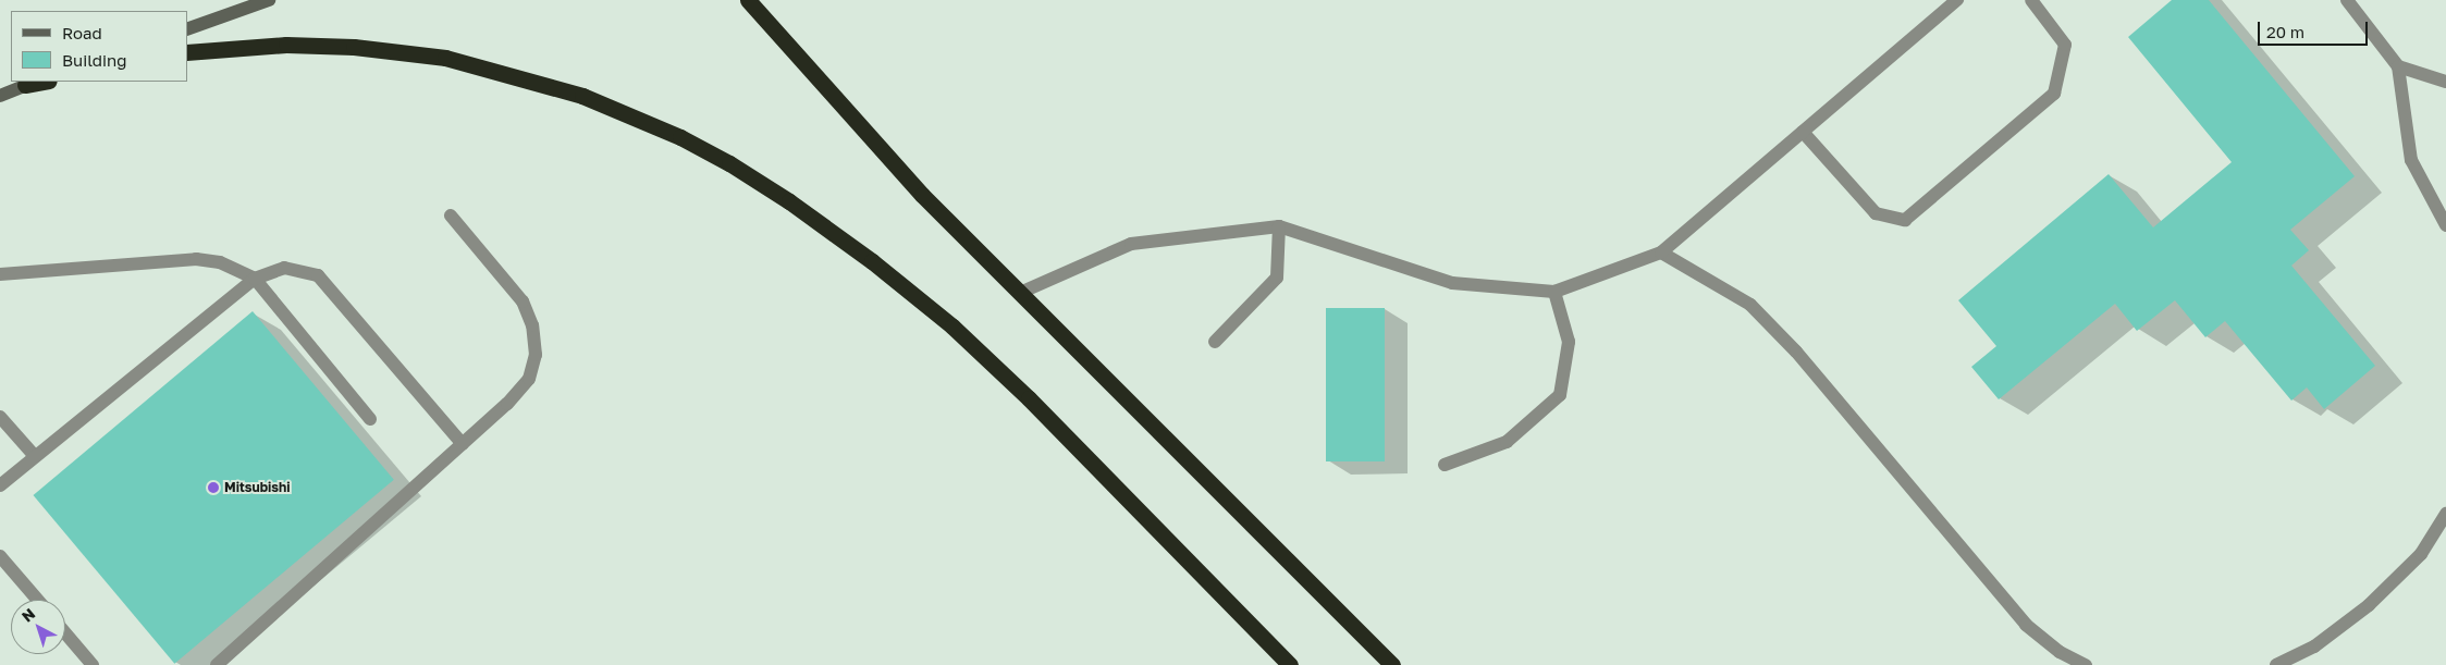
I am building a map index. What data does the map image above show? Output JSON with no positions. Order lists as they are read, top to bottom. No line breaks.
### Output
{"places":["Mitsubishi"],"legend":["Road","Building"],"scale_bar":"20 m","north":"top left"}
